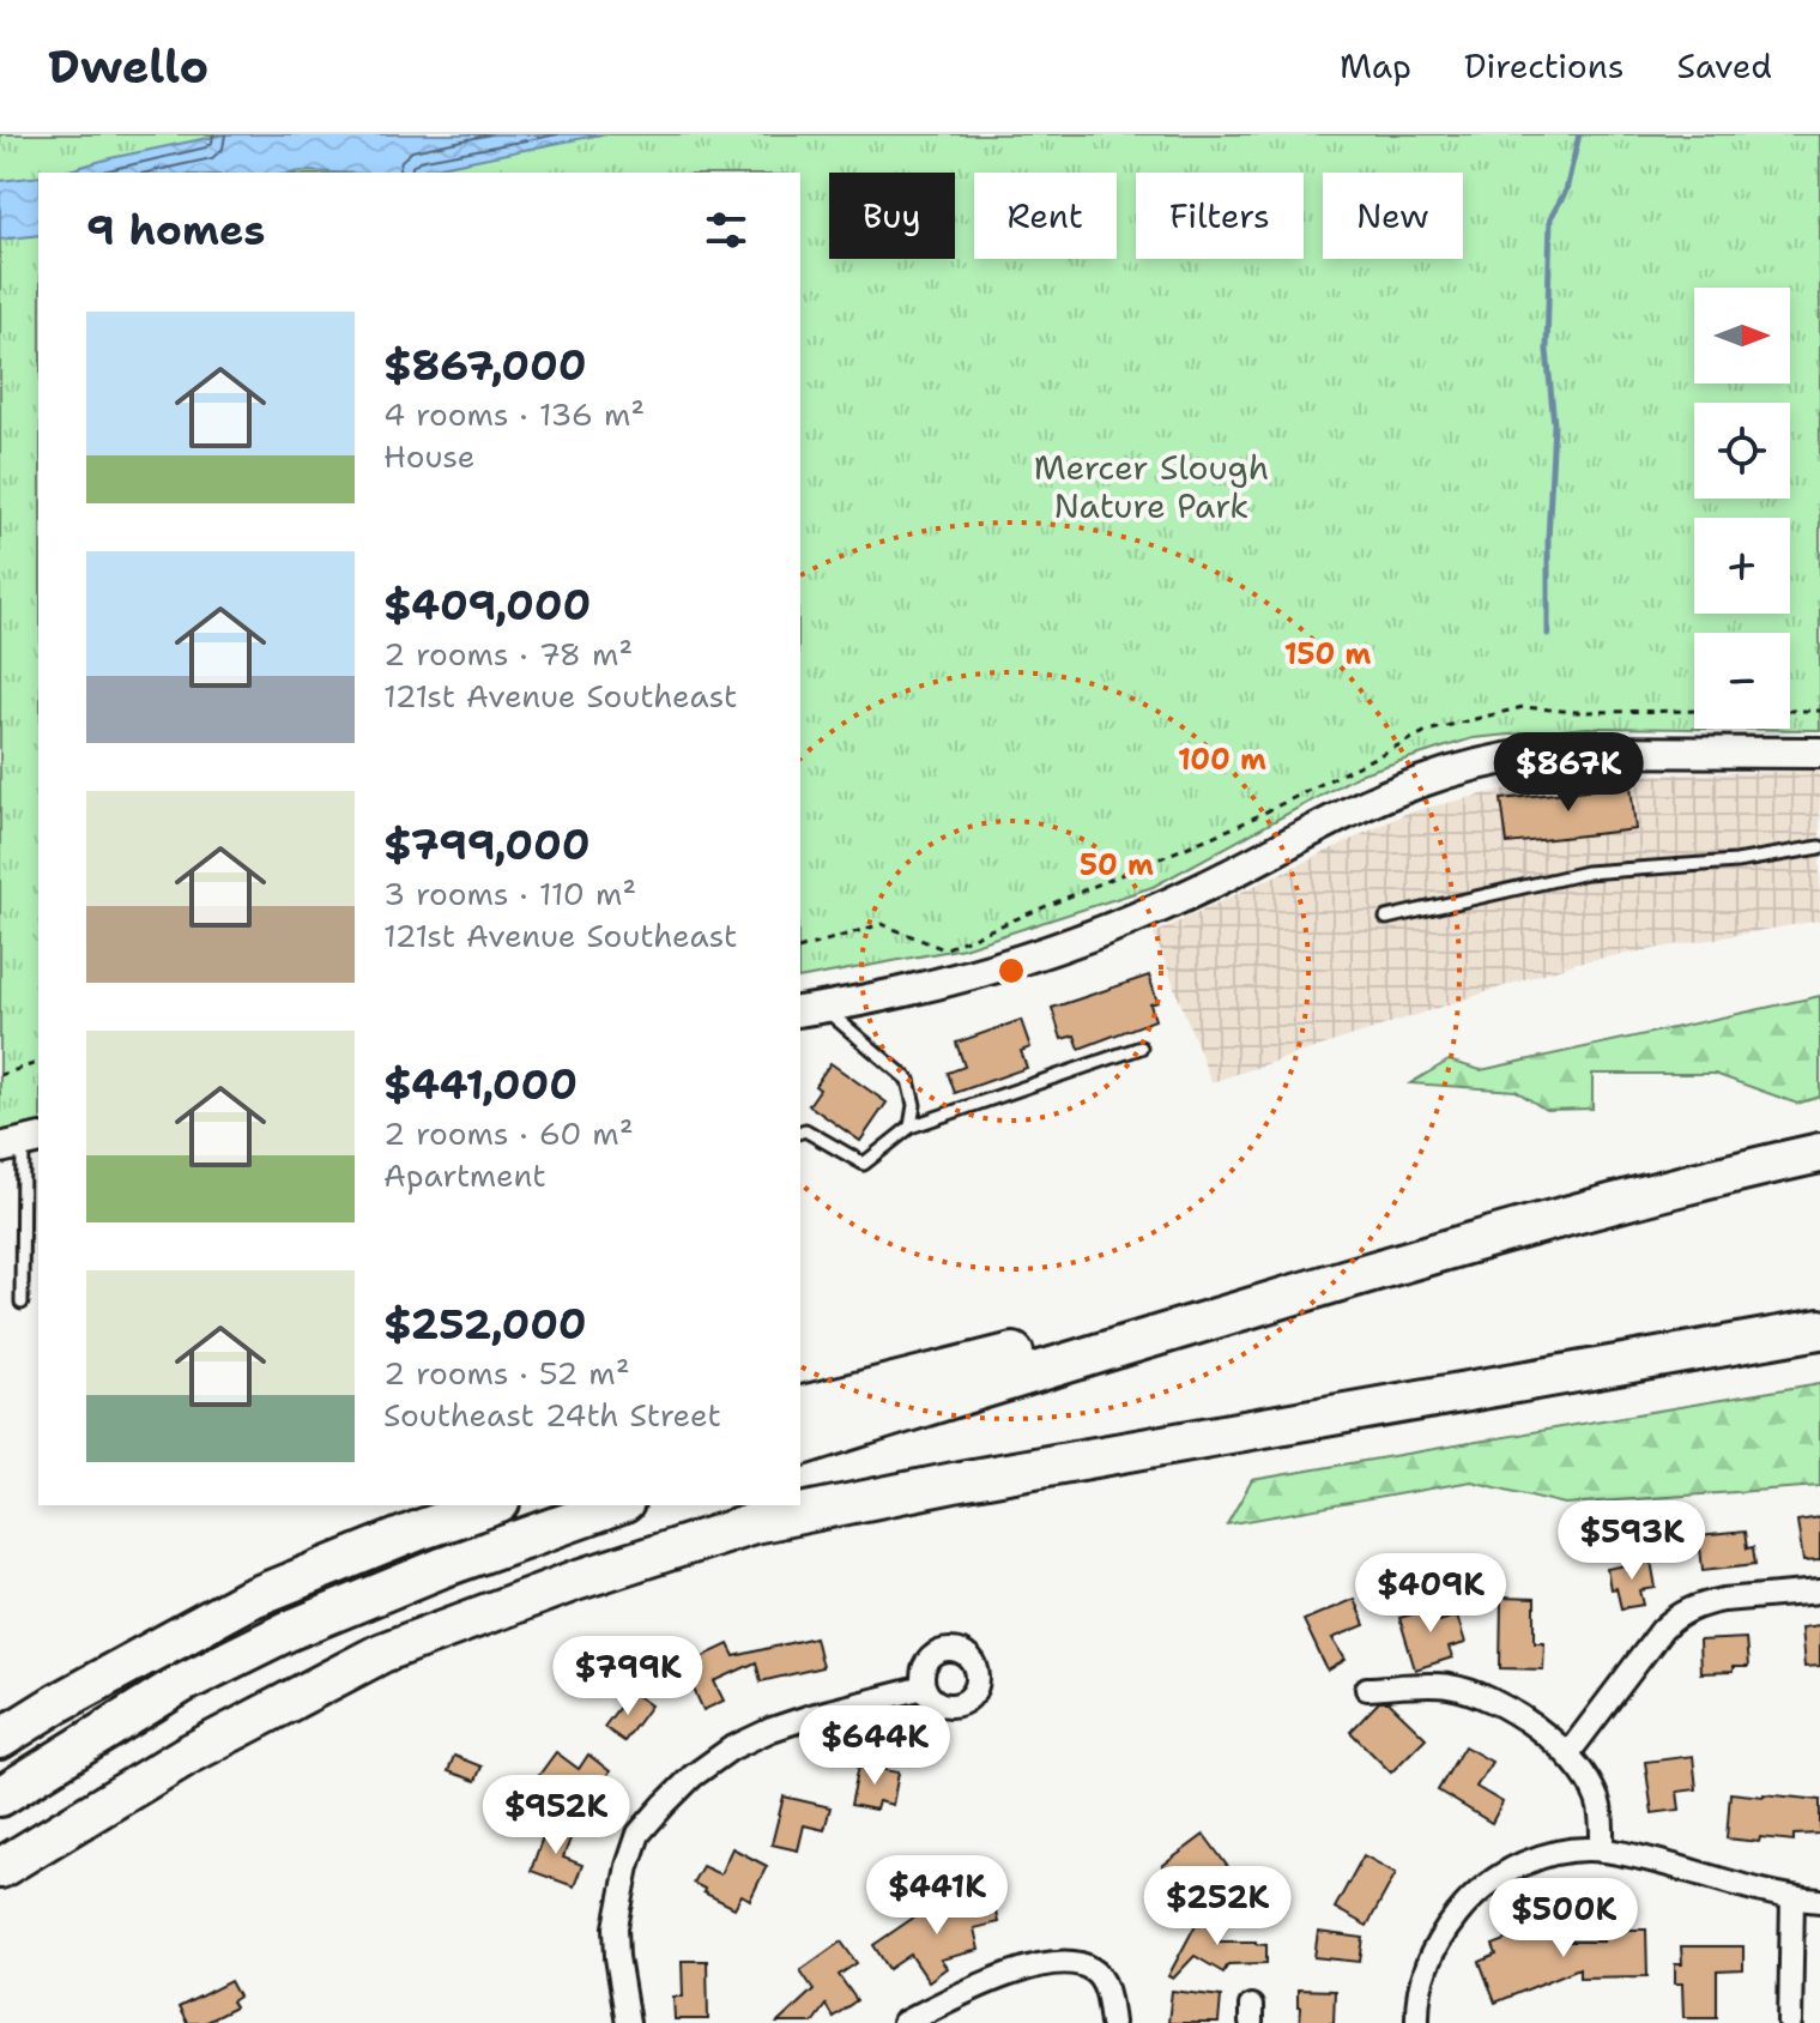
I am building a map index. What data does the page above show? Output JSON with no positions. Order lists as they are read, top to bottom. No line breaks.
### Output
{"parks":["Mercer Slough Nature Park"],"north":"right","page":{"header":"Dwello","nav":["Map","Directions","Saved"],"chip":["Buy","Rent","Filters","New"],"heading":"9 homes","map_buttons":["+","−"],"list":[{"name":"$867,000","note":"4 rooms · 136 m² · House"},{"name":"$409,000","note":"2 rooms · 78 m² · 121st Avenue Southeast"},{"name":"$799,000","note":"3 rooms · 110 m² · 121st Avenue Southeast"},{"name":"$441,000","note":"2 rooms · 60 m² · Apartment"},{"name":"$252,000","note":"2 rooms · 52 m² · Southeast 24th Street"}],"price":["$867K","$593K","$409K","$799K","$644K","$952K","$441K","$252K","$500K"]},"rings":["150 m","100 m","50 m"]}
